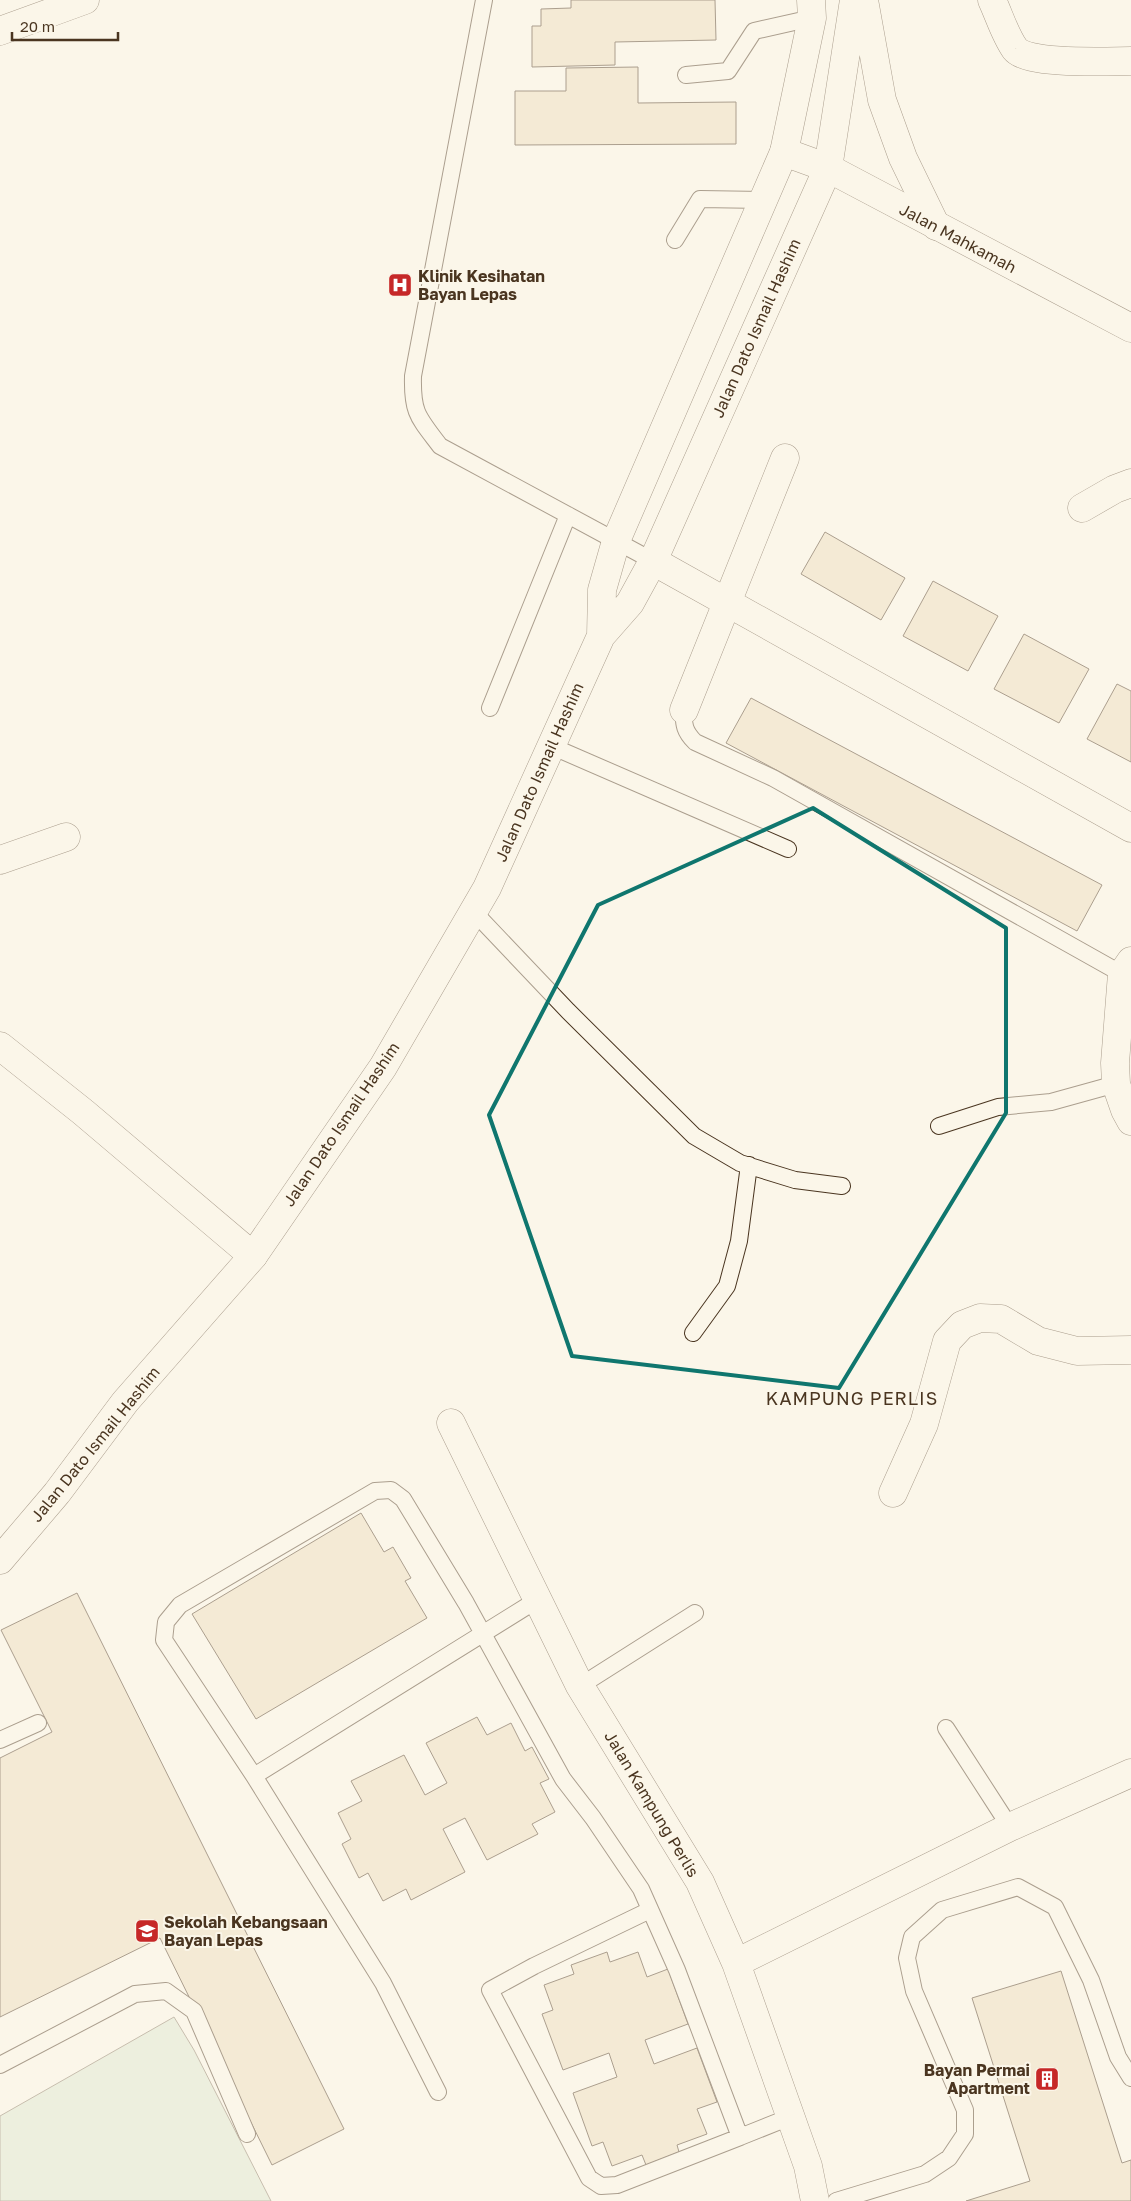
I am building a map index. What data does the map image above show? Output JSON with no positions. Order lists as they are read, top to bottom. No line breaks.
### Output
{"streets":{"street":["Jalan Mahkamah","Jalan Dato Ismail Hashim","Jalan Kampung Perlis"]},"crossings":[["Jalan Mahkamah","Jalan Dato Ismail Hashim"]],"districts":["KAMPUNG PERLIS"],"places":{"hospital":["Klinik Kesihatan Bayan Lepas"],"school or university":["Sekolah Kebangsaan Bayan Lepas"],"building":["Bayan Permai Apartment"]},"scale_bar":"20 m"}
